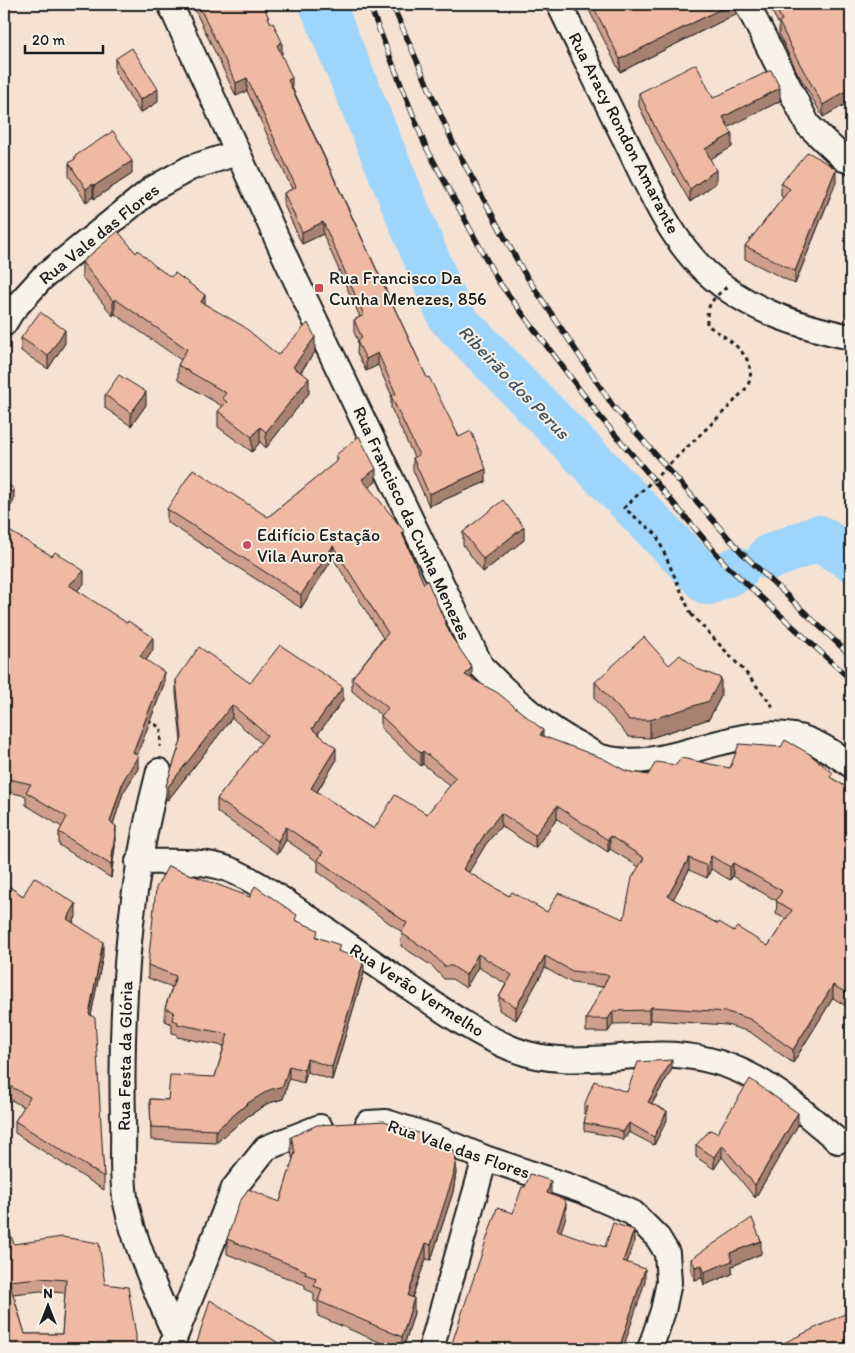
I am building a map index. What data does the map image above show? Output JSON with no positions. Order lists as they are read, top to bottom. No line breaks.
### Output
{"streets":{"street":["Rua Aracy Rondon Amarante","Rua Vale das Flores","Rua Francisco da Cunha Menezes","Rua Verão Vermelho","Rua Festa da Glória"]},"crossings":[["Rua Vale das Flores","Rua Francisco da Cunha Menezes"],["Rua Vale das Flores","Rua Festa da Glória"],["Rua Verão Vermelho","Rua Festa da Glória"]],"water":["Ribeirão dos Perus"],"places":{"transit":["Rua Francisco Da Cunha Menezes, 856"],"other":["Edifício Estação Vila Aurora"]},"scale_bar":"20 m","north":"top"}
